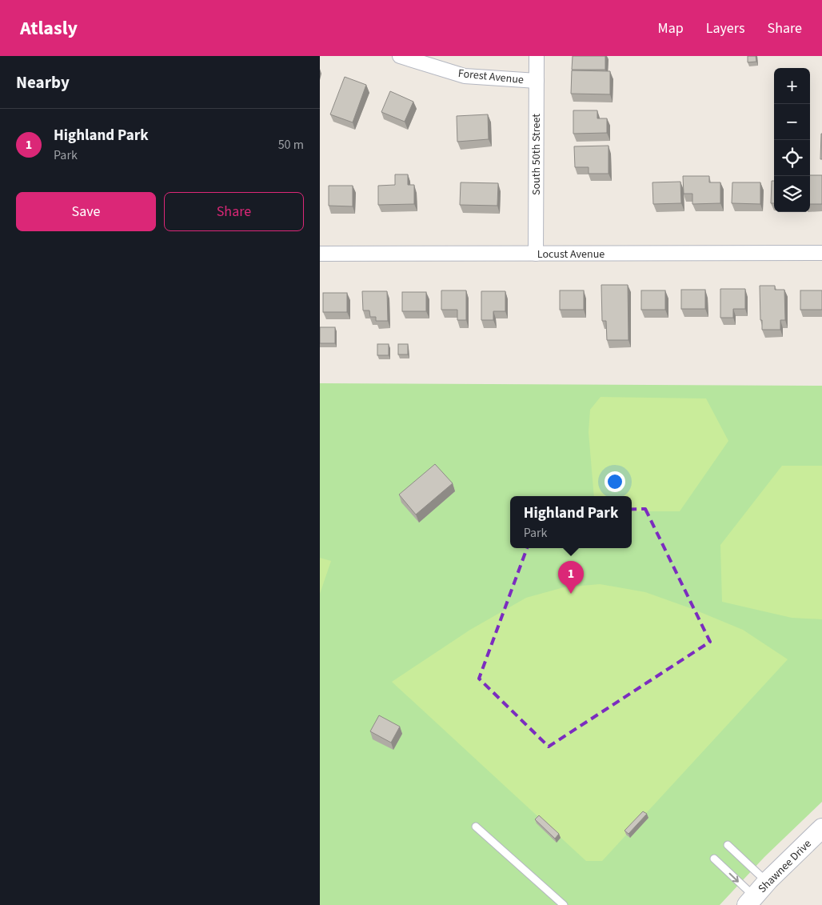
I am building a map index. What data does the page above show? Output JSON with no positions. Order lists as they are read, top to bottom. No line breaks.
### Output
{"streets":{"main road":["Shawnee Drive"],"street":["Forest Avenue","South 50th Street","Locust Avenue"]},"crossings":[["Forest Avenue","South 50th Street"],["South 50th Street","Locust Avenue"]],"page":{"header":"Atlasly","nav":["Map","Layers","Share"],"heading":"Nearby","map_buttons":["+","−"],"list":[{"mark":"1","name":"Highland Park","note":"Park","value":"50 m"}],"buttons":["Save","Share"],"popup":["Highland Park","Park"],"pins":"1"}}
